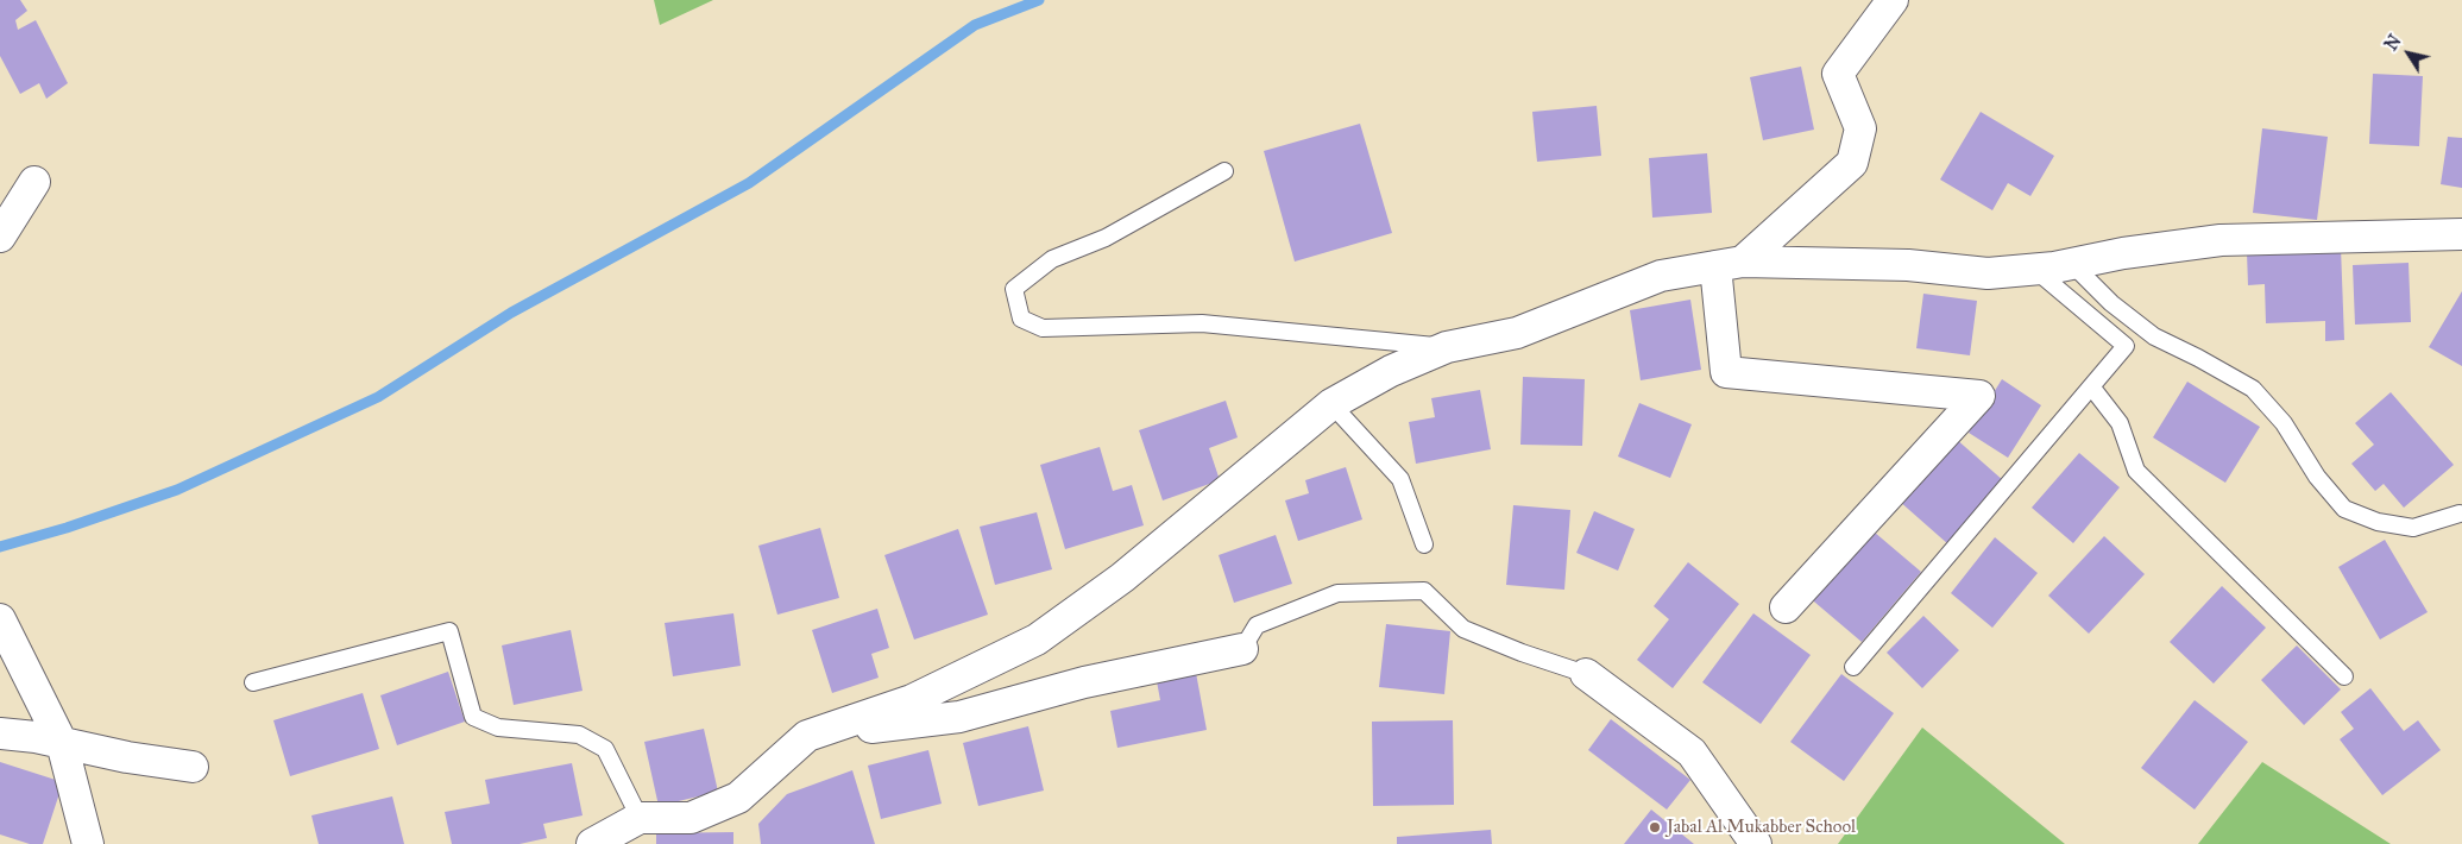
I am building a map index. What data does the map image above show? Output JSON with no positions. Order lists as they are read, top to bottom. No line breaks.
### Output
{"places":["Jabal Al Mukabber School"],"north":"top left"}
